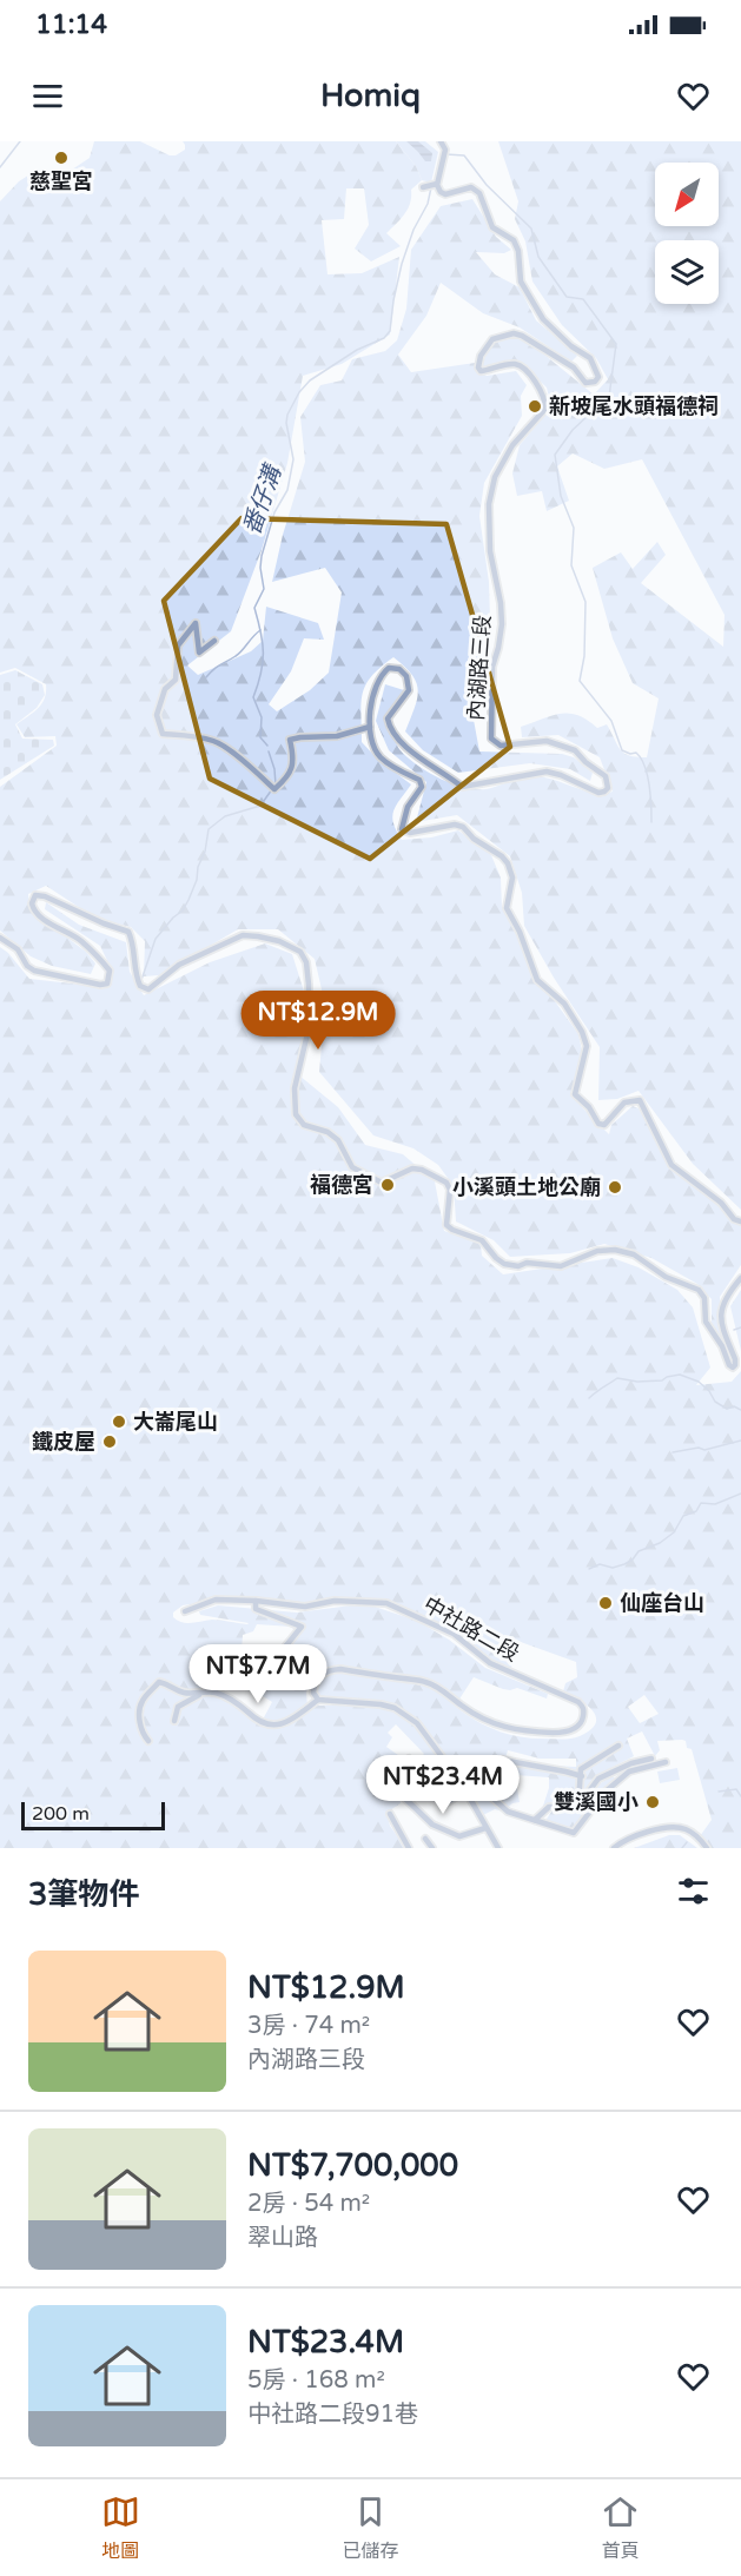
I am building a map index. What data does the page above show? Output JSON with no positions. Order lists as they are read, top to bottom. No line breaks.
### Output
{"streets":{"street":["內湖路三段","中社路二段"]},"water":["番仔溝"],"places":["慈聖宮","新坡尾水頭福德祠","福德宮","小溪頭土地公廟","大崙尾山","鐵皮屋","仙座台山","雙溪國小"],"scale_bar":"200 m","north":"bottom left","page":{"status":"11:14","header":"Homiq","price":["NT$12.9M","NT$7.7M","NT$23.4M"],"scale":"200 m","heading":"3筆物件","list":[{"name":"NT$12.9M","note":"3房 · 74 m² · 內湖路三段"},{"name":"NT$7,700,000","note":"2房 · 54 m² · 翠山路"},{"name":"NT$23.4M","note":"5房 · 168 m² · 中社路二段91巷"}],"tabs":["地圖","已儲存","首頁"]}}
